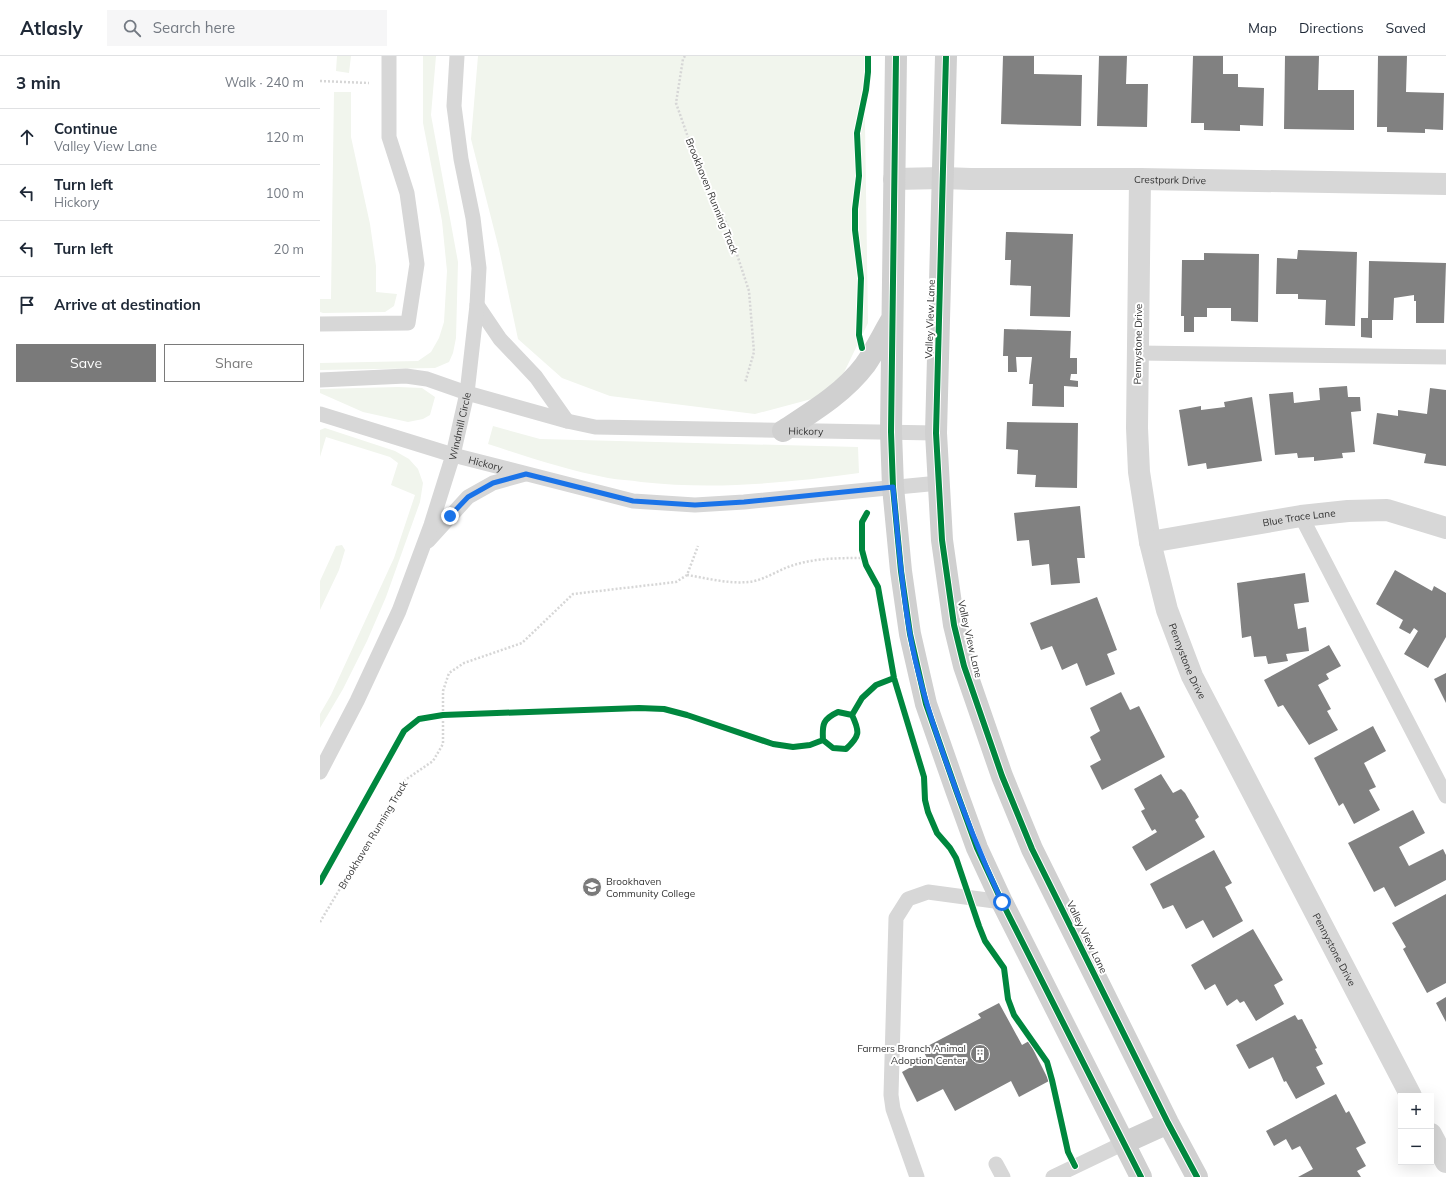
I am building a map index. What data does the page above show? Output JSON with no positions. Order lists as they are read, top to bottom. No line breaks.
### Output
{"streets":{"main road":["Valley View Lane"],"street":["Crestpark Drive","Pennystone Drive","Blue Trace Lane"],"lane":["Windmill Circle","Hickory"],"path":["Brookhaven Running Track"]},"crossings":[["Crestpark Drive","Valley View Lane"],["Crestpark Drive","Pennystone Drive"],["Valley View Lane","Hickory"],["Pennystone Drive","Blue Trace Lane"],["Windmill Circle","Hickory"]],"places":{"school or university":["Brookhaven Community College"],"building":["Farmers Branch Animal Adoption Center"]},"page":{"header":"Atlasly","search":"Search here","nav":["Map","Directions","Saved"],"heading":["3 min","Walk · 240 m"],"list":[["Continue","Valley View Lane","120 m"],["Turn left","Hickory","100 m"],["Turn left","20 m"],"Arrive at destination"],"buttons":["Save","Share"],"map_buttons":["+","−"]}}
